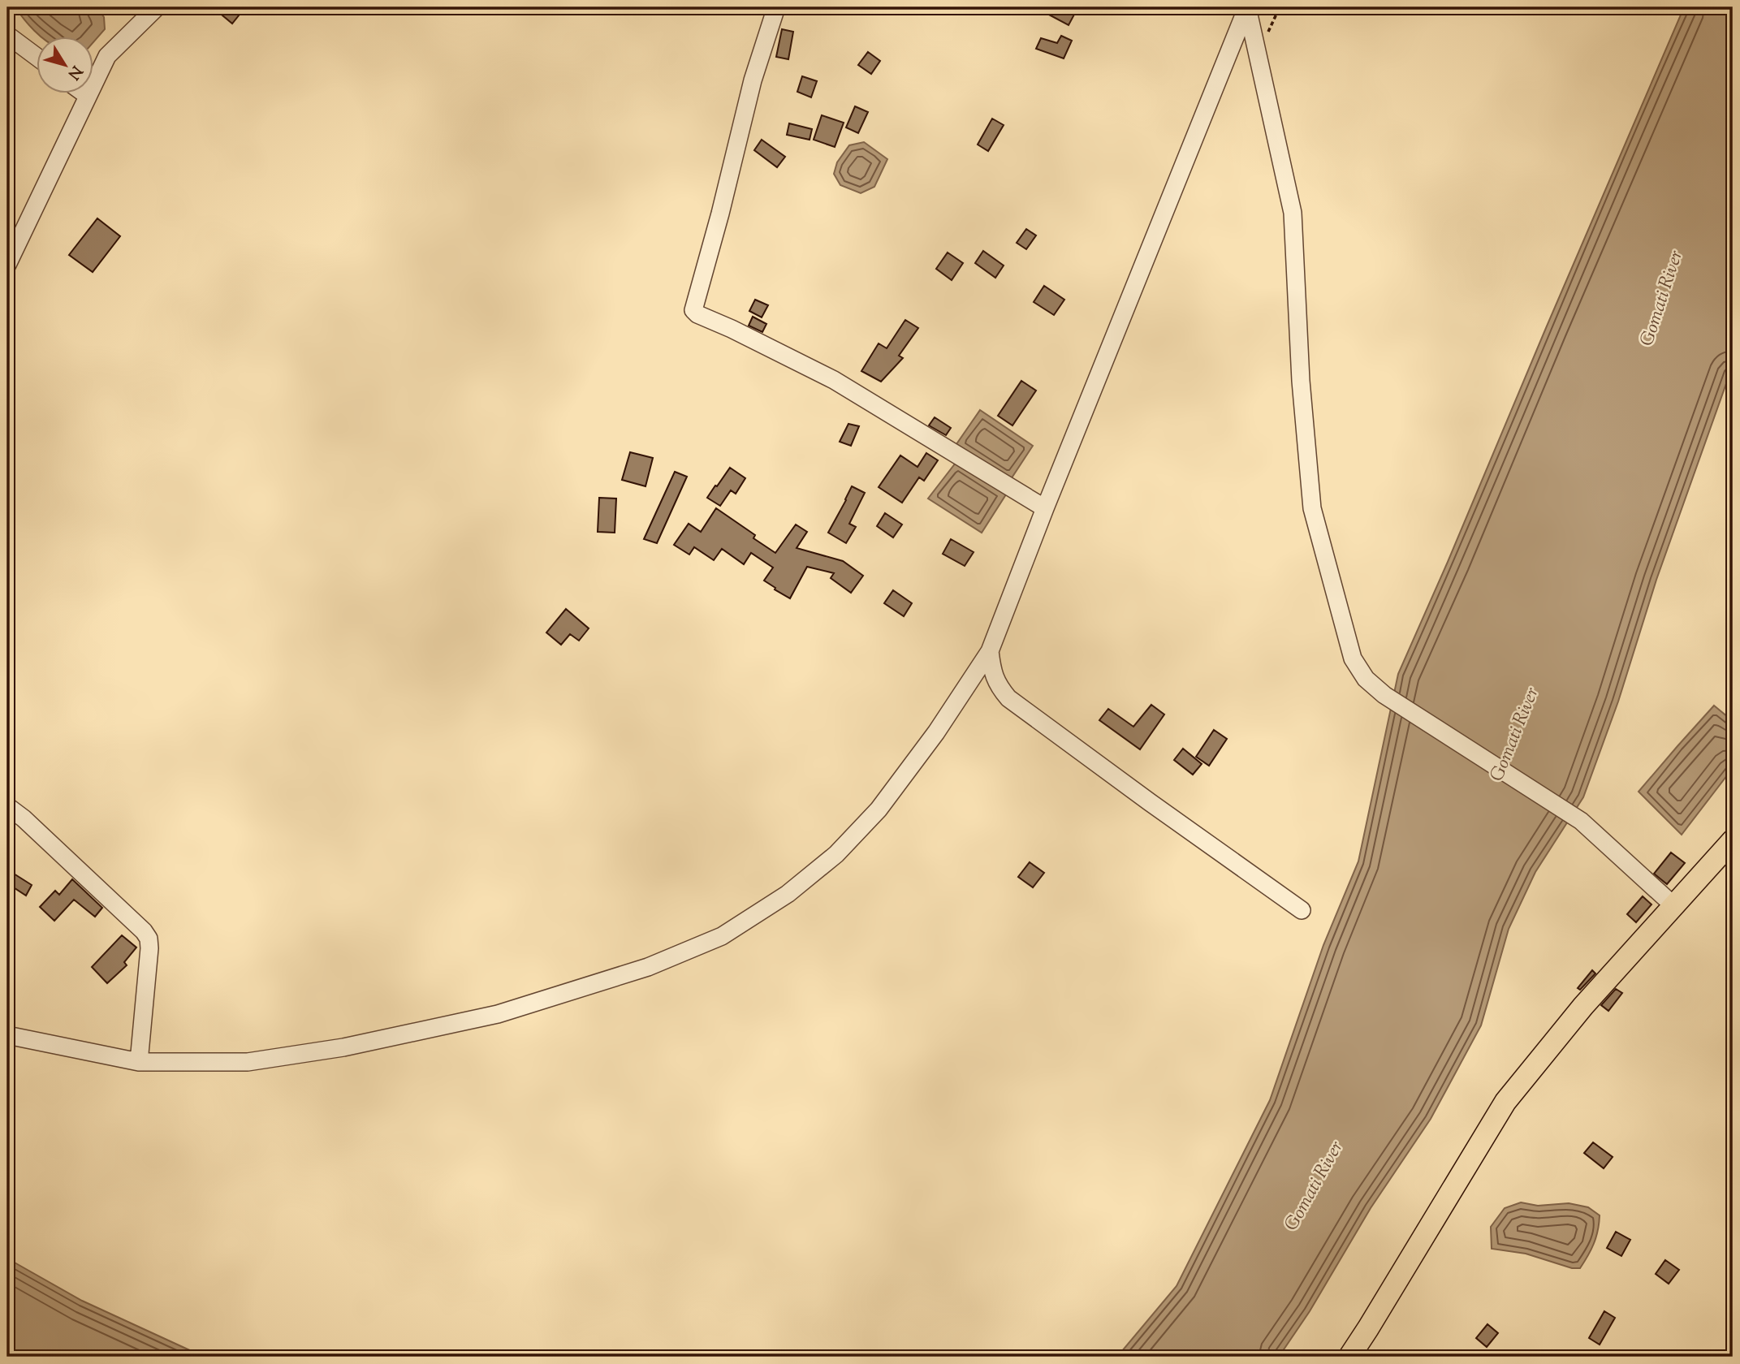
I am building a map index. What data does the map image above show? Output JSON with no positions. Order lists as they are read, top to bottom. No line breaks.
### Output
{"water":["Gomati River"],"north":"bottom right"}
